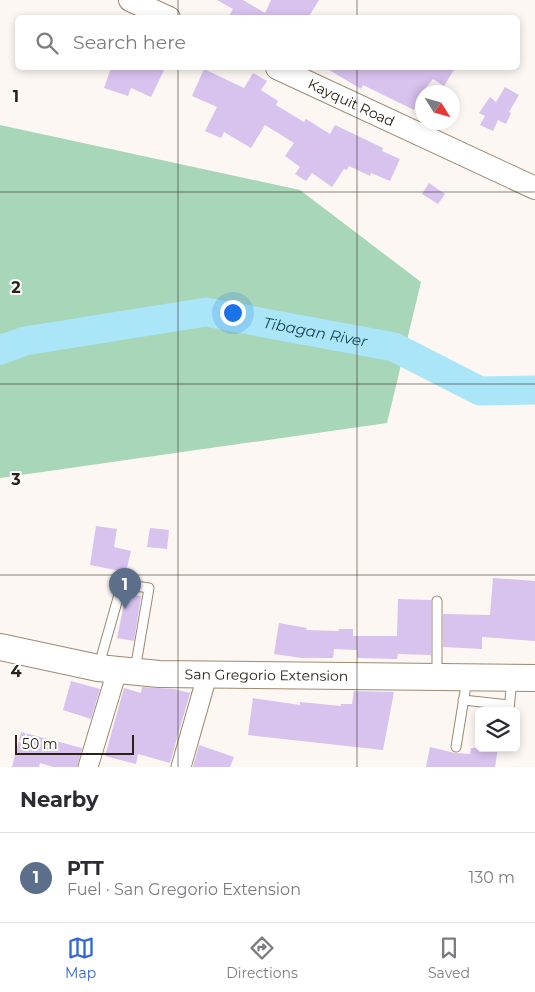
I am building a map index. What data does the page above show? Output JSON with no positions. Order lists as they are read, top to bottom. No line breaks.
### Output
{"streets":{"main road":["San Gregorio Extension"],"street":["Kayquit Road"]},"water":["Tibagan River"],"scale_bar":"50 m","north":"bottom right","page":{"search":"Search here","pins":"1","scale":"50 m","heading":"Nearby","list":[{"mark":"1","name":"PTT","note":"Fuel · San Gregorio Extension","value":"130 m"}],"nav":["Map","Directions","Saved"]},"grid":{"rows":["1","2","3","4"]}}
